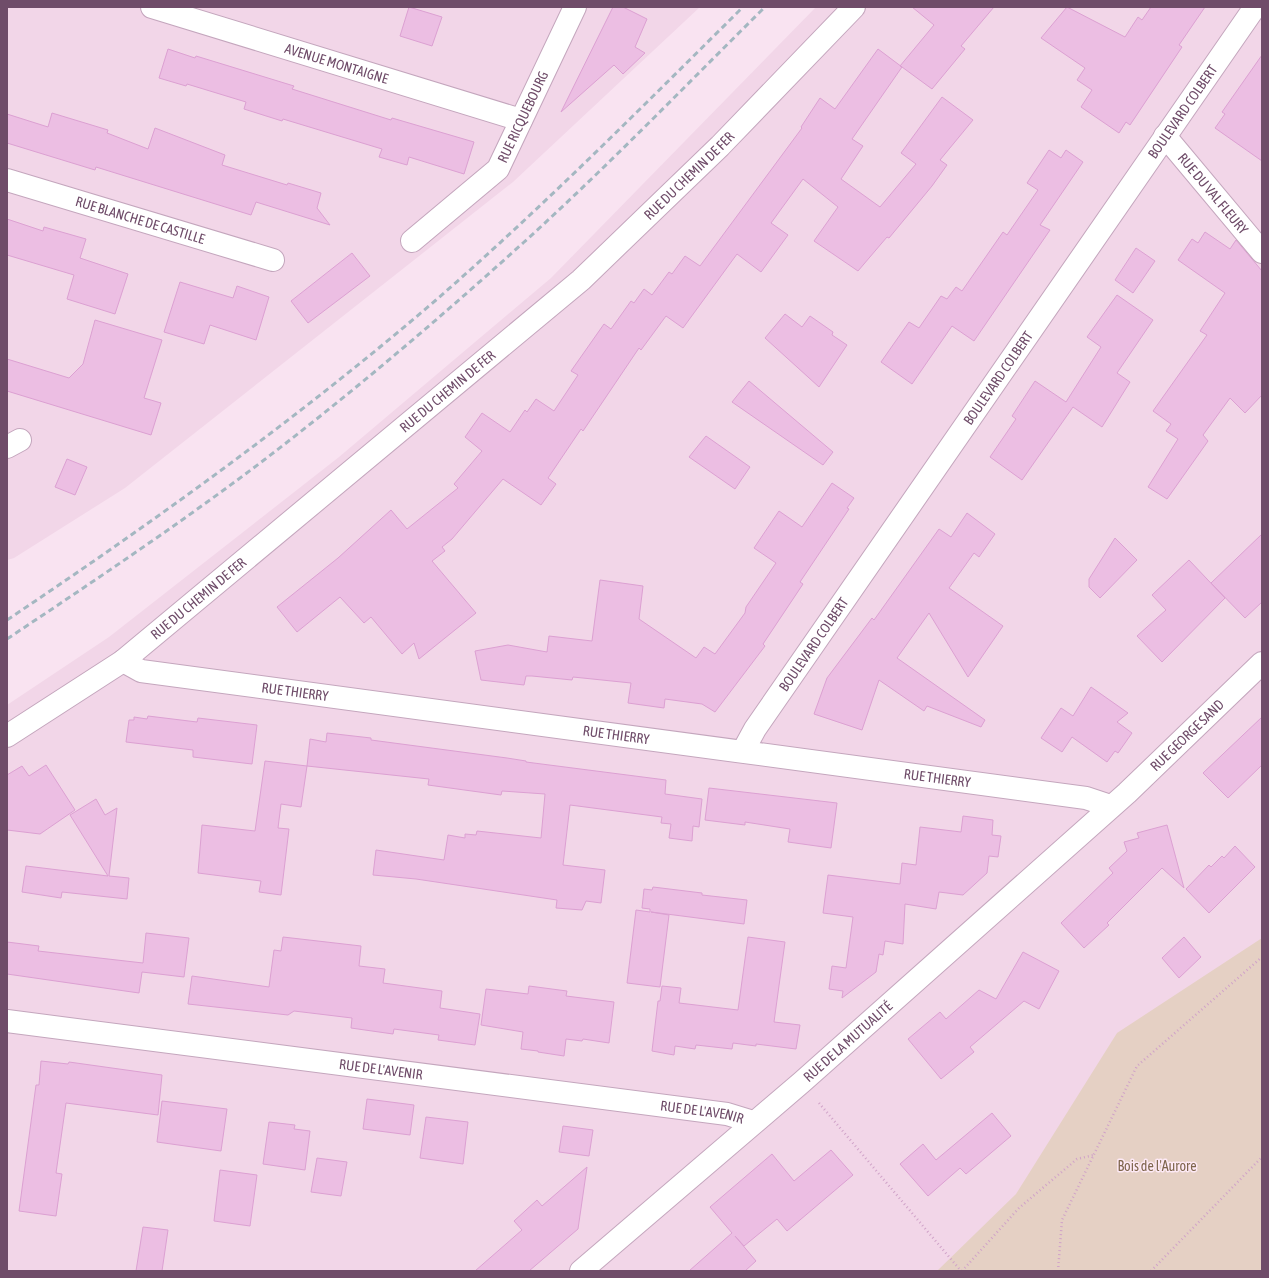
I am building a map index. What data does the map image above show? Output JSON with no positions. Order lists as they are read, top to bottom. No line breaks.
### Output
{"streets":{"street":["AVENUE MONTAIGNE","BOULEVARD COLBERT","RUE RICQUEBOURG","RUE DU CHEMIN DE FER","RUE DU VAL FLEURY","RUE BLANCHE DE CASTILLE","RUE THIERRY","RUE GEORGE SAND","RUE DE LA MUTUALITÉ","RUE DE L'AVENIR"]},"crossings":[["AVENUE MONTAIGNE","RUE RICQUEBOURG"],["BOULEVARD COLBERT","RUE DU VAL FLEURY"],["BOULEVARD COLBERT","RUE THIERRY"],["RUE DU CHEMIN DE FER","RUE THIERRY"],["RUE THIERRY","RUE GEORGE SAND"],["RUE THIERRY","RUE DE LA MUTUALITÉ"],["RUE GEORGE SAND","RUE DE LA MUTUALITÉ"],["RUE DE LA MUTUALITÉ","RUE DE L'AVENIR"]],"parks":["Bois de l'Aurore"]}
